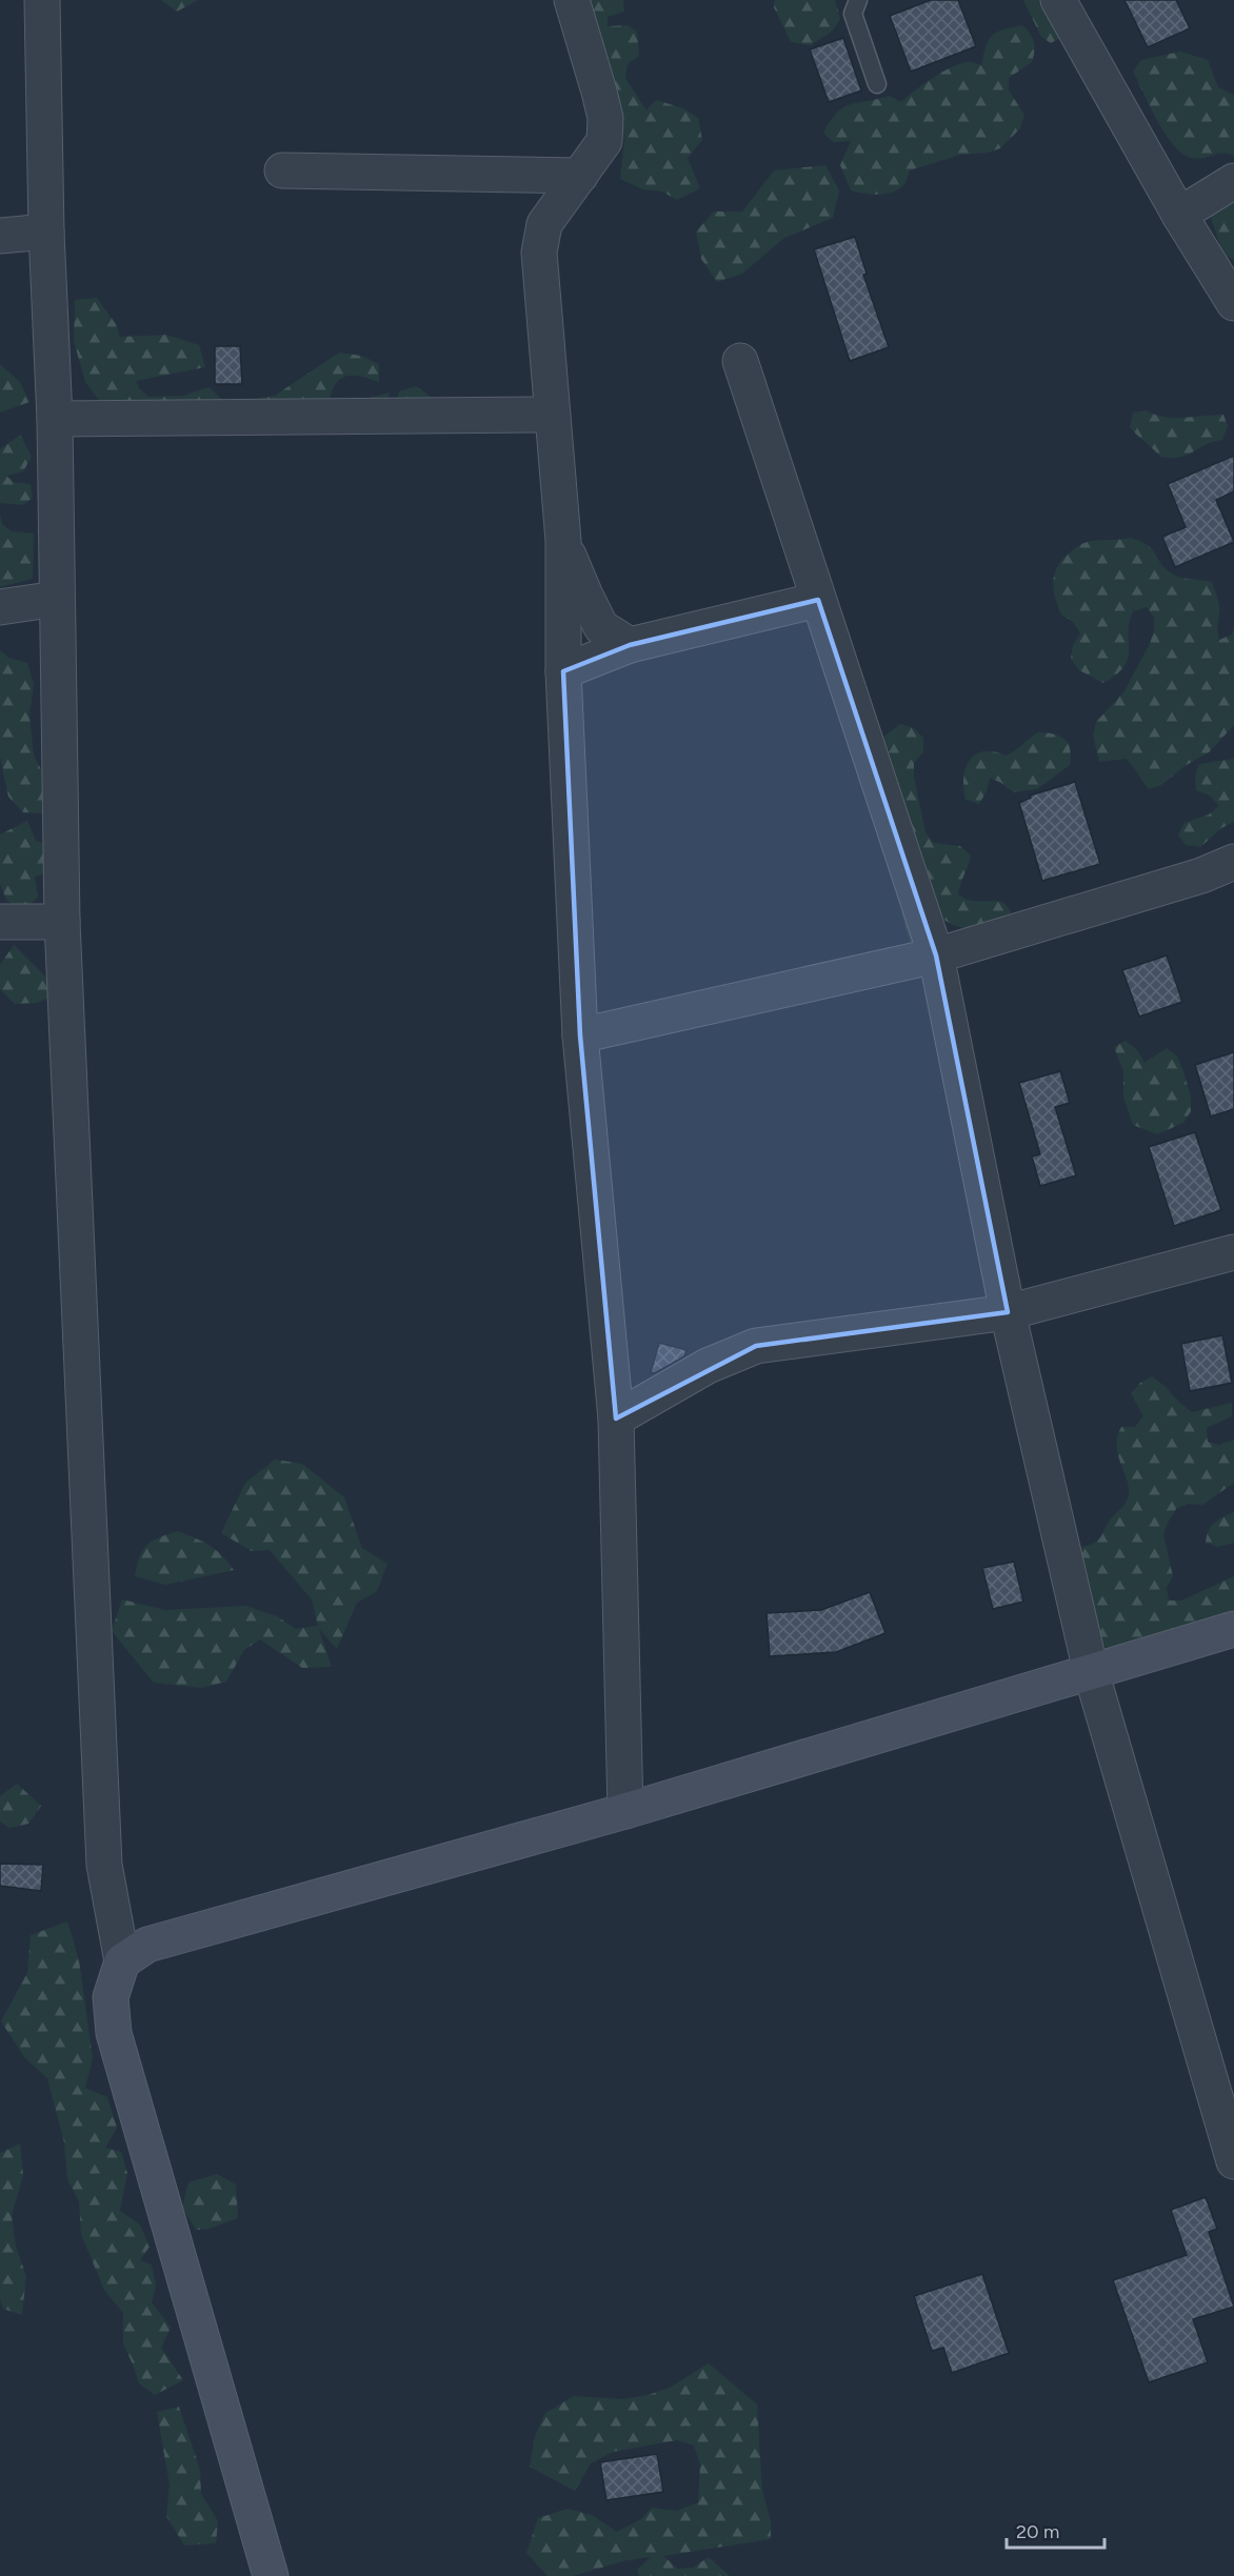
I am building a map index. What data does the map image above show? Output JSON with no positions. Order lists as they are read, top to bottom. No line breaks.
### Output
{"scale_bar":"20 m"}
